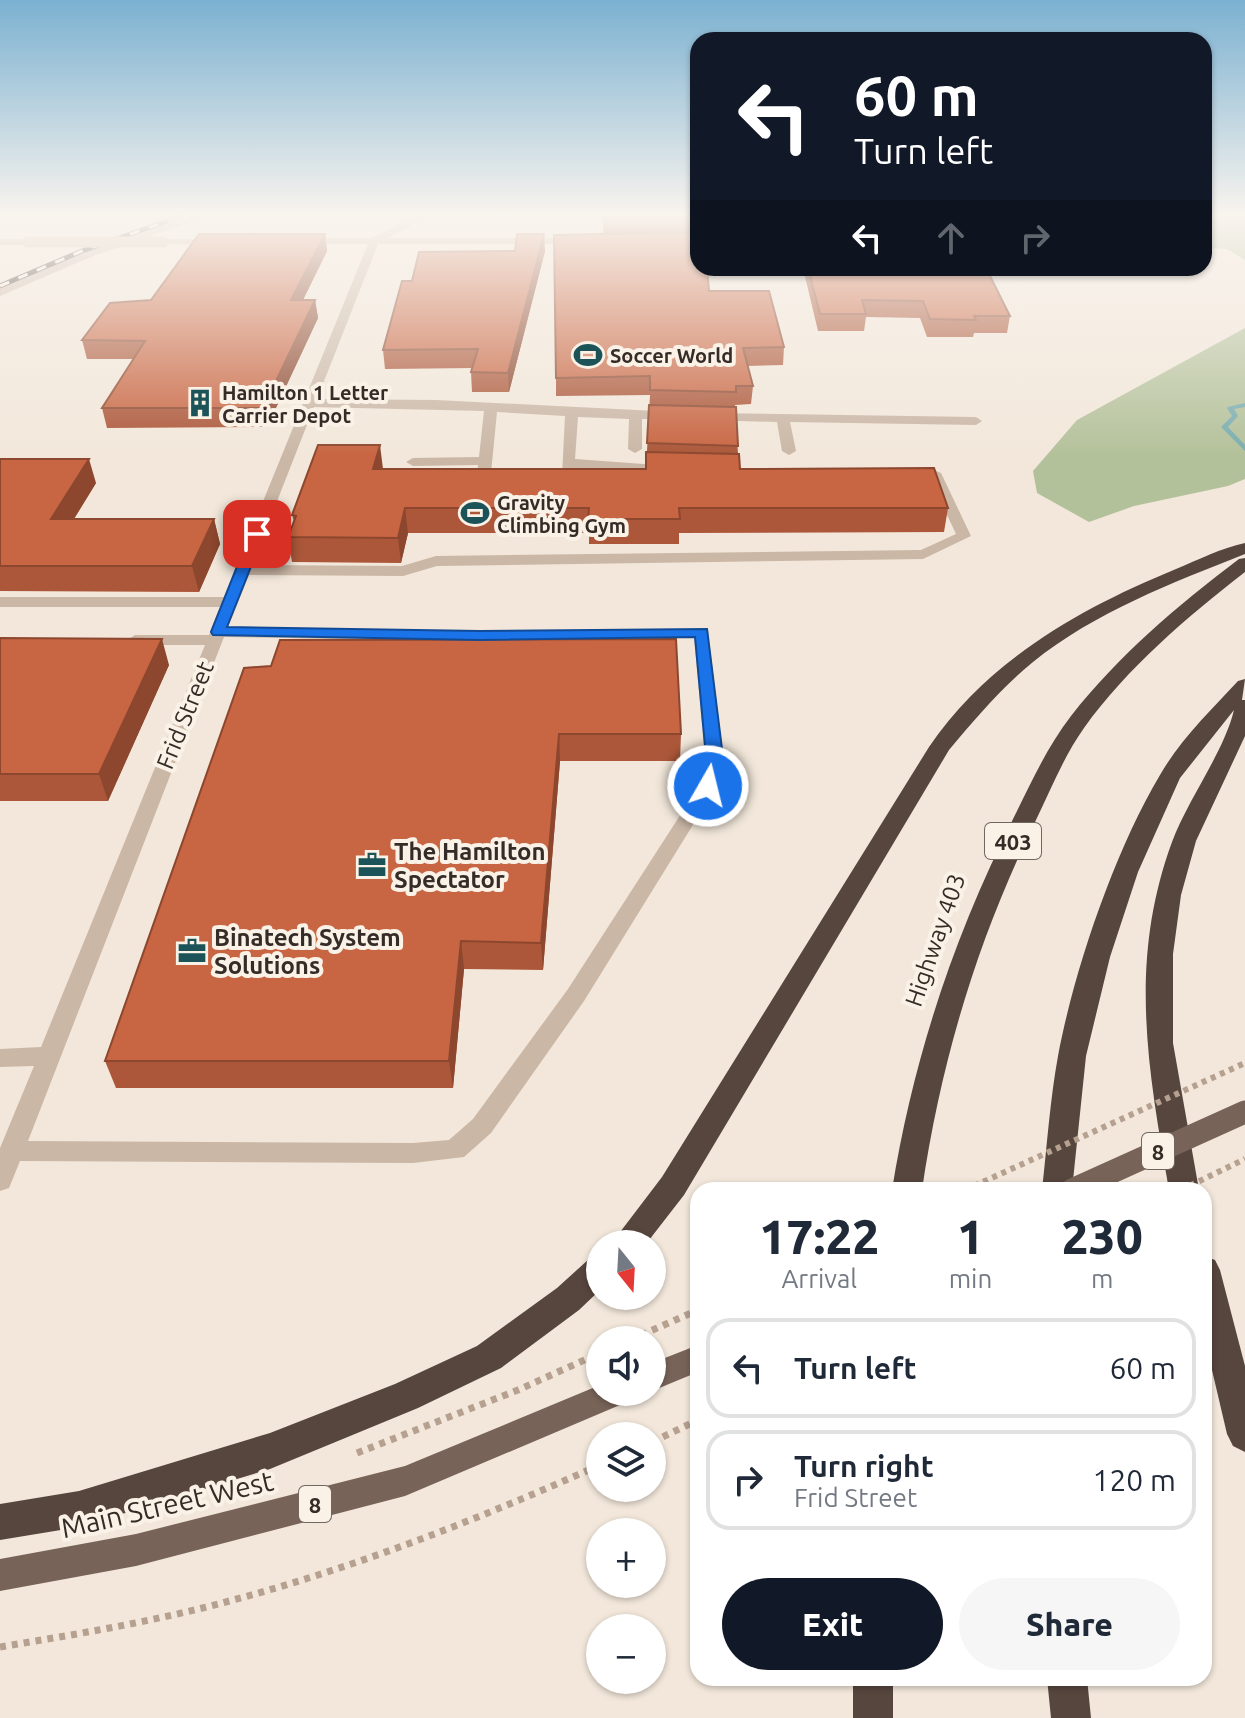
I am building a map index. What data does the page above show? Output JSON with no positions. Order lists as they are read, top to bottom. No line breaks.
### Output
{"streets":{"highway":["403","Highway 403"],"main road":["8","Main Street West"],"street":["Frid Street"]},"places":{"sports":["Soccer World","Gravity Climbing Gym"],"building":["Hamilton 1 Letter Carrier Depot"],"office":["The Hamilton Spectator","Binatech System Solutions"]},"north":"bottom","page":{"turn":["60 m","Turn left"],"eta":["17:22","Arrival","1","min","230","m"],"map_buttons":["+","−"],"list":[{"name":"Turn left","value":"60 m"},{"name":"Turn right","note":"Frid Street","value":"120 m"}],"buttons":["Exit","Share"]}}
